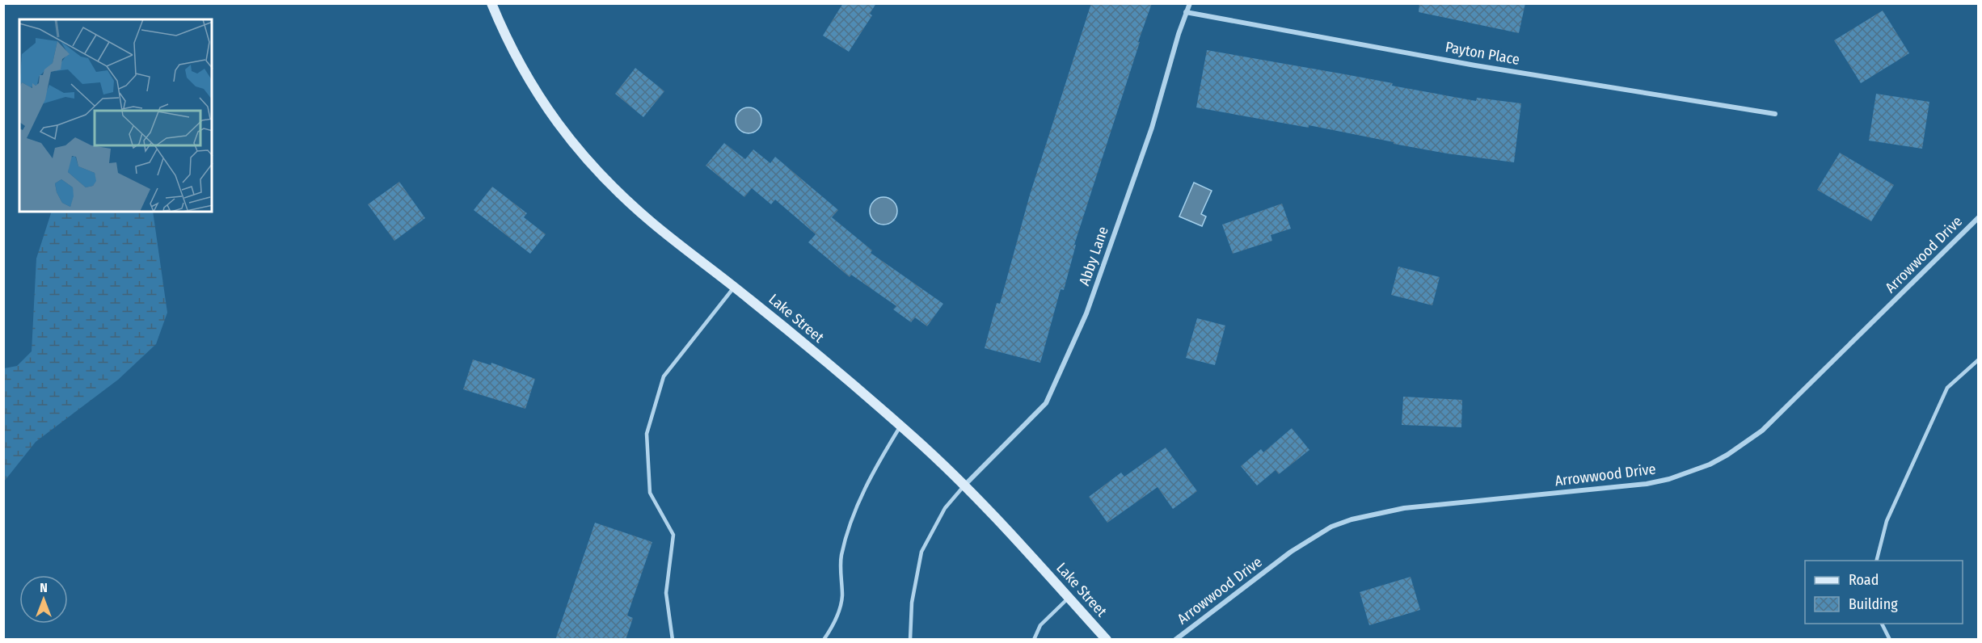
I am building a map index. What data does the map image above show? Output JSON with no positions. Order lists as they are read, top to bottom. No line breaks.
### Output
{"streets":{"main road":["Lake Street"],"street":["Payton Place","Arrowwood Drive","Abby Lane"]},"crossings":[["Payton Place","Abby Lane"],["Abby Lane","Lake Street"]],"legend":["Road","Building"],"north":"top"}
